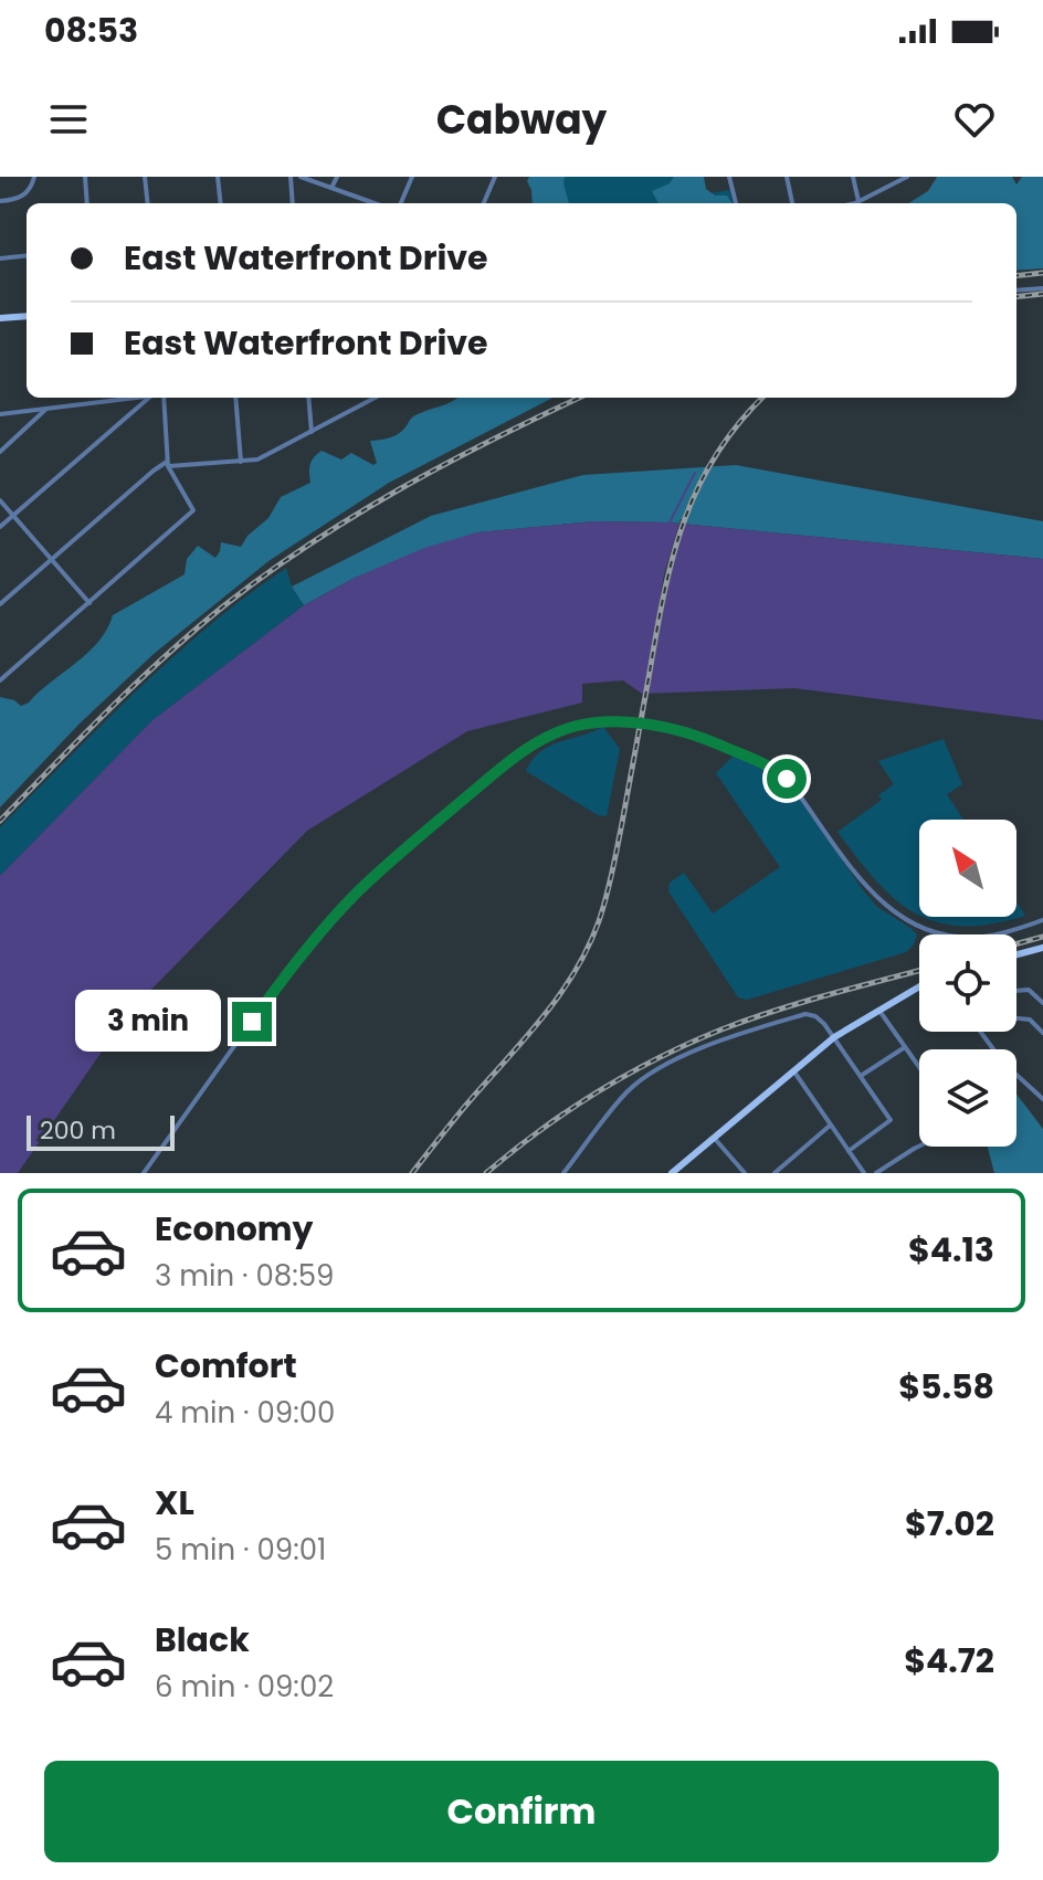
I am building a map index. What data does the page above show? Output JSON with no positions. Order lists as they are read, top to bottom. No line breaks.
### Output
{"scale_bar":"200 m","north":"top left","page":{"status":"08:53","header":"Cabway","banner":["East Waterfront Drive","East Waterfront Drive"],"bubble":"3 min","scale":"200 m","list":[{"name":"Economy","note":"3 min · 08:59","value":"$4.13"},{"name":"Comfort","note":"4 min · 09:00","value":"$5.58"},{"name":"XL","note":"5 min · 09:01","value":"$7.02"},{"name":"Black","note":"6 min · 09:02","value":"$4.72"}],"buttons":"Confirm"}}
